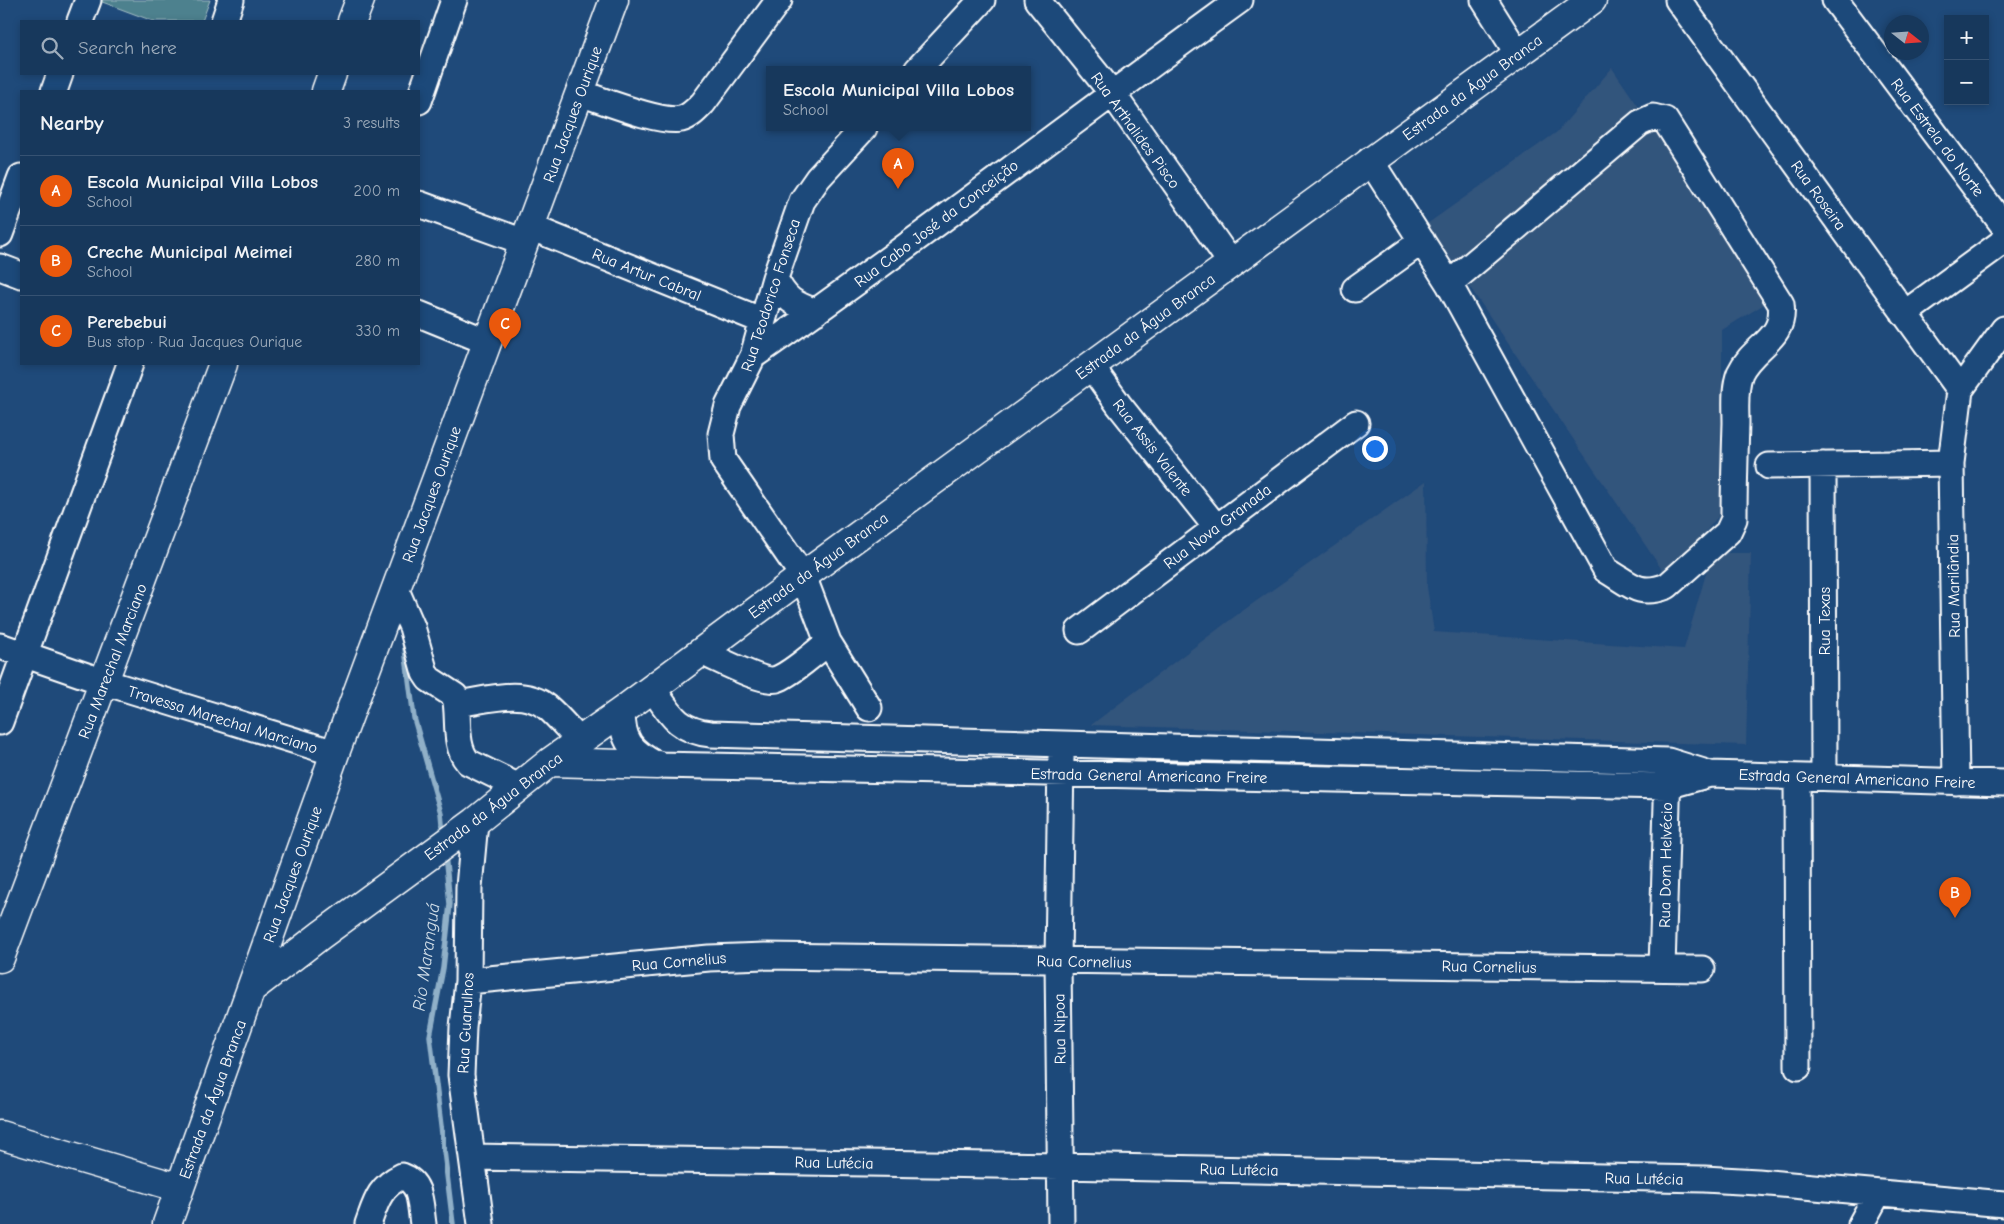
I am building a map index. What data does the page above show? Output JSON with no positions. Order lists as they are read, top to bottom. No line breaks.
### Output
{"streets":{"main road":["Estrada da Água Branca","Rua Jacques Ourique","Rua Marechal Marciano"],"street":["Rua Arthalides Pisco","Rua Estrela do Norte","Rua Roseira","Rua Cabo José da Conceição","Rua Artur Cabral","Rua Teodorico Fonseca","Rua Assis Valente","Rua Nova Granada","Rua Marilândia","Rua Texas","Travessa Marechal Marciano","Estrada General Americano Freire","Rua Dom Helvécio","Rua Cornelius","Rua Guarulhos","Rua Nipoa","Rua Lutécia"]},"crossings":[["Estrada da Água Branca","Rua Jacques Ourique"],["Estrada da Água Branca","Rua Arthalides Pisco"],["Estrada da Água Branca","Rua Teodorico Fonseca"],["Estrada da Água Branca","Rua Assis Valente"],["Estrada da Água Branca","Estrada General Americano Freire"],["Estrada da Água Branca","Rua Guarulhos"],["Rua Jacques Ourique","Rua Artur Cabral"],["Rua Jacques Ourique","Travessa Marechal Marciano"],["Rua Arthalides Pisco","Rua Cabo José da Conceição"],["Rua Roseira","Rua Marilândia"],["Rua Cabo José da Conceição","Rua Teodorico Fonseca"],["Rua Artur Cabral","Rua Teodorico Fonseca"],["Rua Assis Valente","Rua Nova Granada"],["Rua Marilândia","Estrada General Americano Freire"],["Rua Texas","Estrada General Americano Freire"],["Rua Marechal Marciano","Travessa Marechal Marciano"],["Estrada General Americano Freire","Rua Dom Helvécio"],["Estrada General Americano Freire","Rua Nipoa"],["Rua Dom Helvécio","Rua Cornelius"],["Rua Cornelius","Rua Guarulhos"],["Rua Cornelius","Rua Nipoa"],["Rua Guarulhos","Rua Lutécia"],["Rua Nipoa","Rua Lutécia"]],"water":["Rio Maranguá"],"north":"right","page":{"map_buttons":["+","−"],"search":"Search here","popup":["Escola Municipal Villa Lobos","School"],"heading":["Nearby","3 results"],"pins":["A","C","B"],"list":[{"mark":"A","name":"Escola Municipal Villa Lobos","note":"School","value":"200 m"},{"mark":"B","name":"Creche Municipal Meimei","note":"School","value":"280 m"},{"mark":"C","name":"Perebebui","note":"Bus stop · Rua Jacques Ourique","value":"330 m"}]}}
